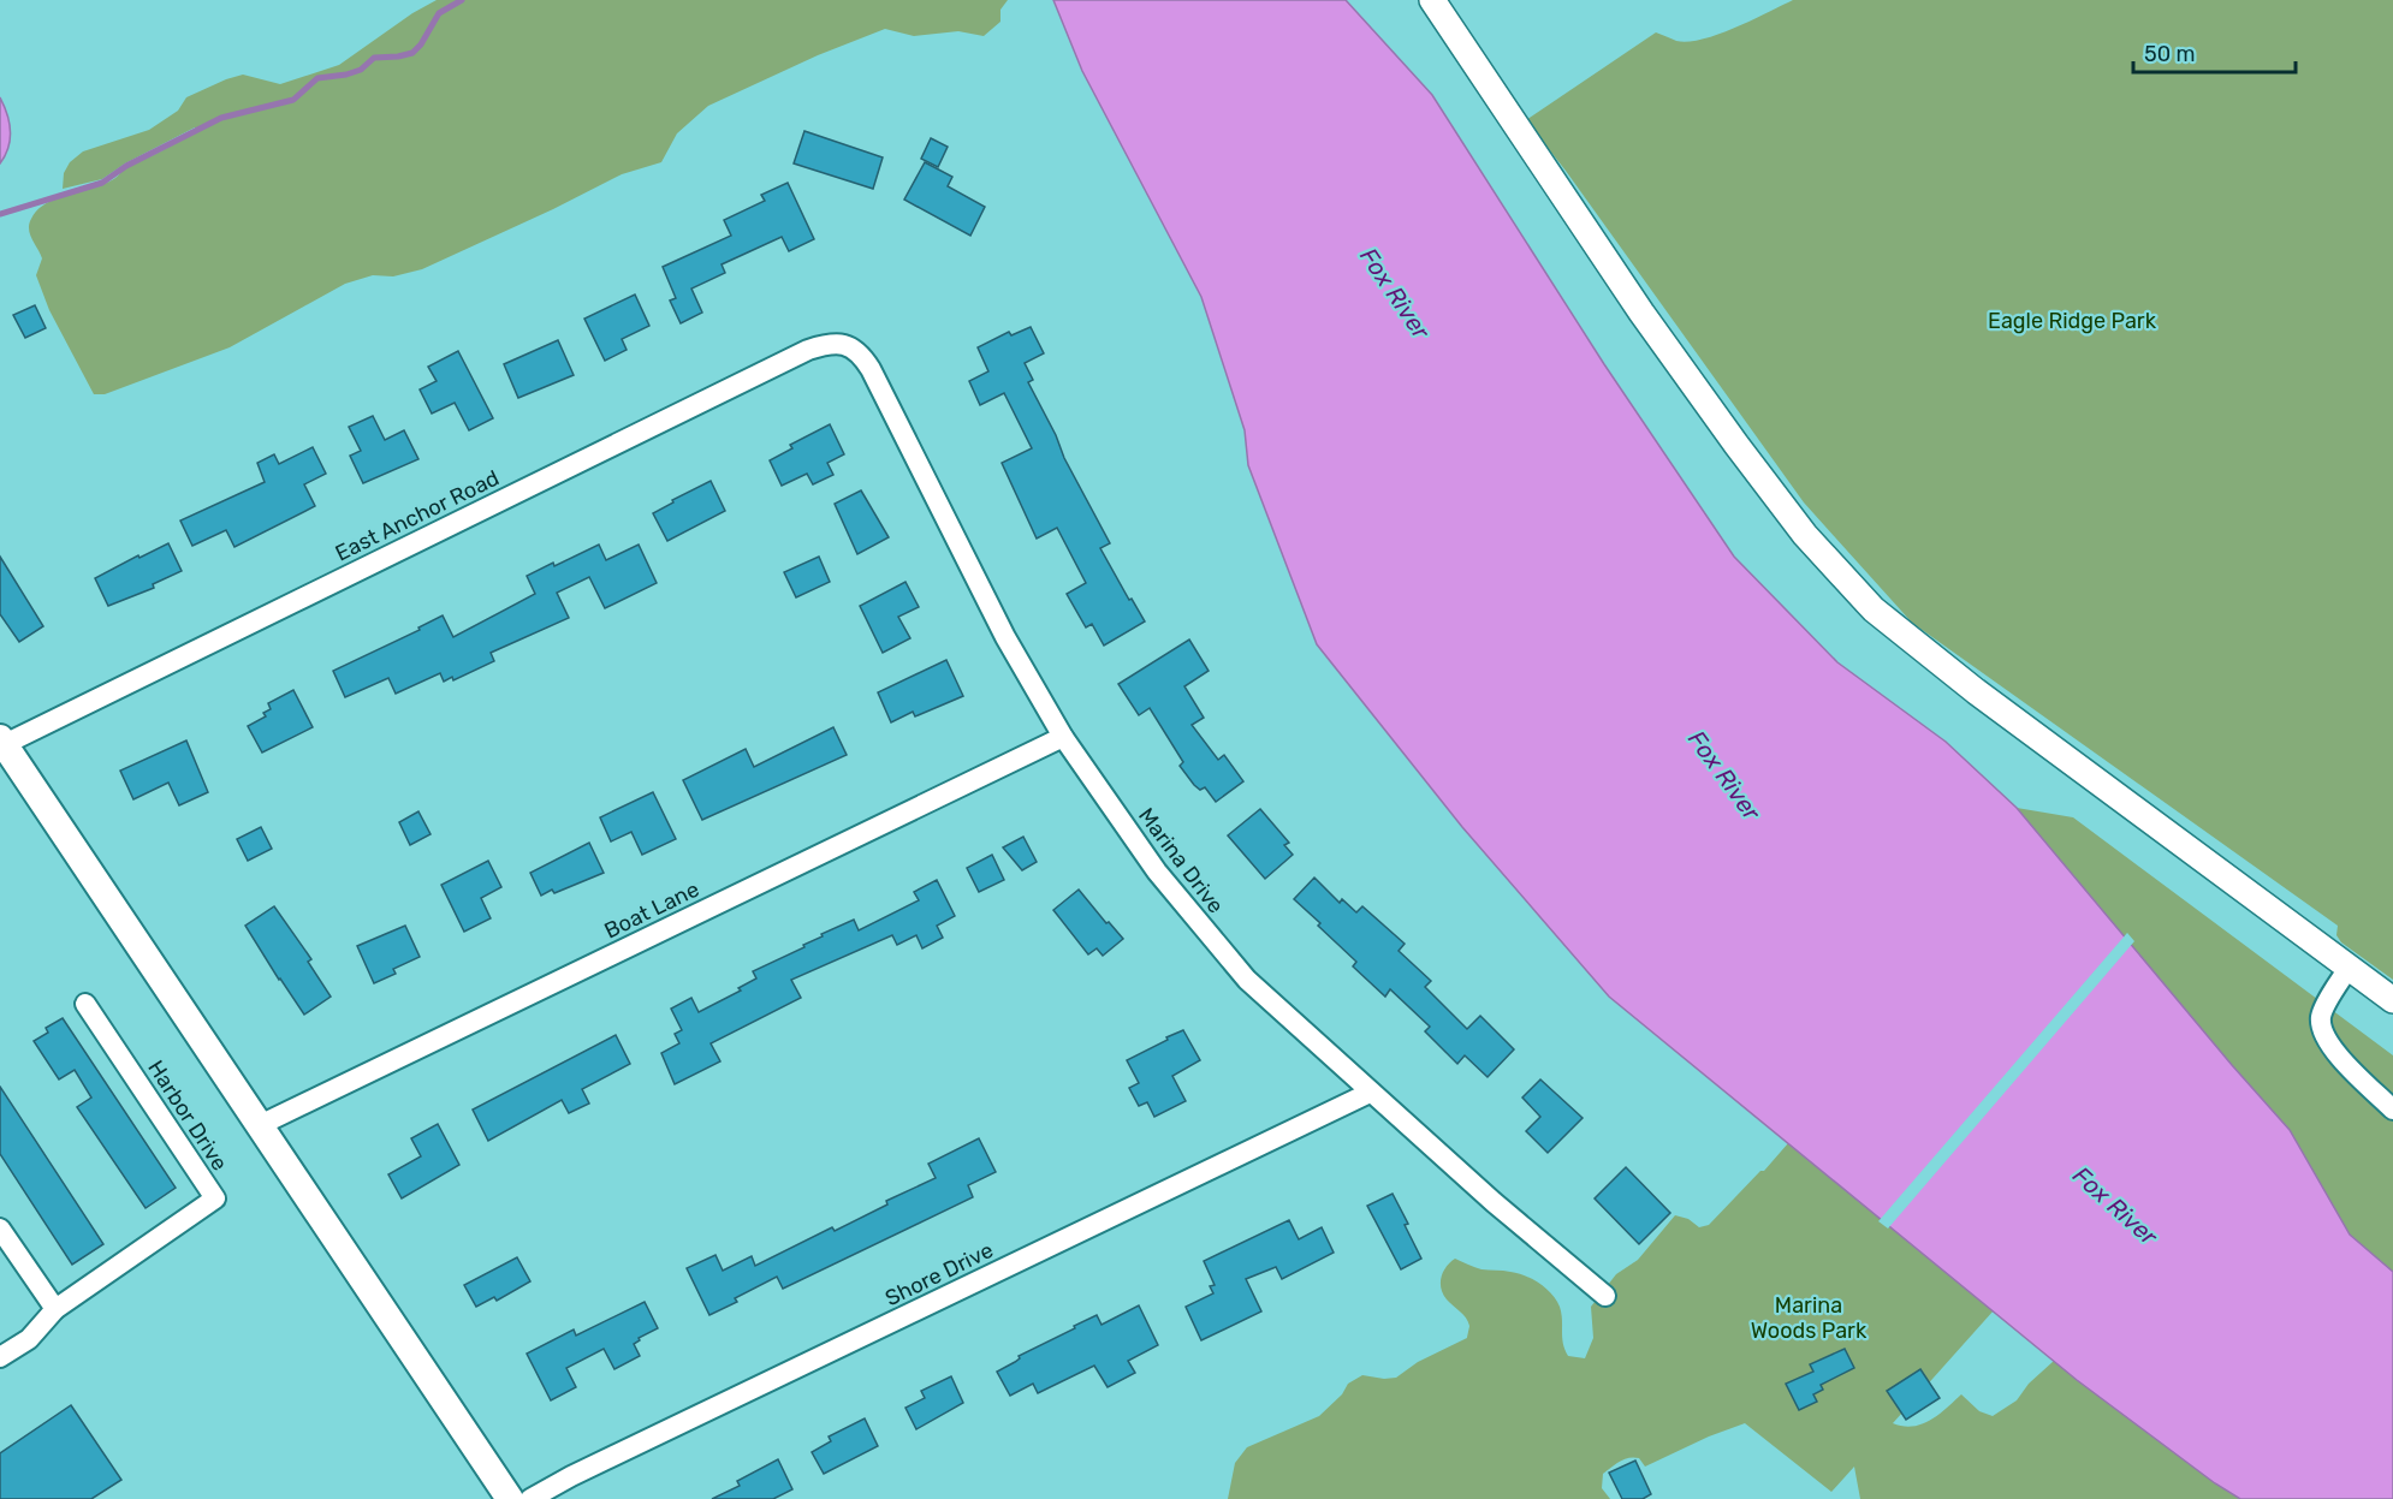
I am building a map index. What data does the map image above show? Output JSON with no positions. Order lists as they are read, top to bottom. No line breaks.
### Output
{"streets":{"street":["East Anchor Road","Marina Drive","Boat Lane","Harbor Drive","Shore Drive"]},"crossings":[["East Anchor Road","Marina Drive"],["Marina Drive","Boat Lane"],["Marina Drive","Shore Drive"]],"water":["Fox River"],"parks":["Eagle Ridge Park","Marina Woods Park"],"scale_bar":"50 m"}
